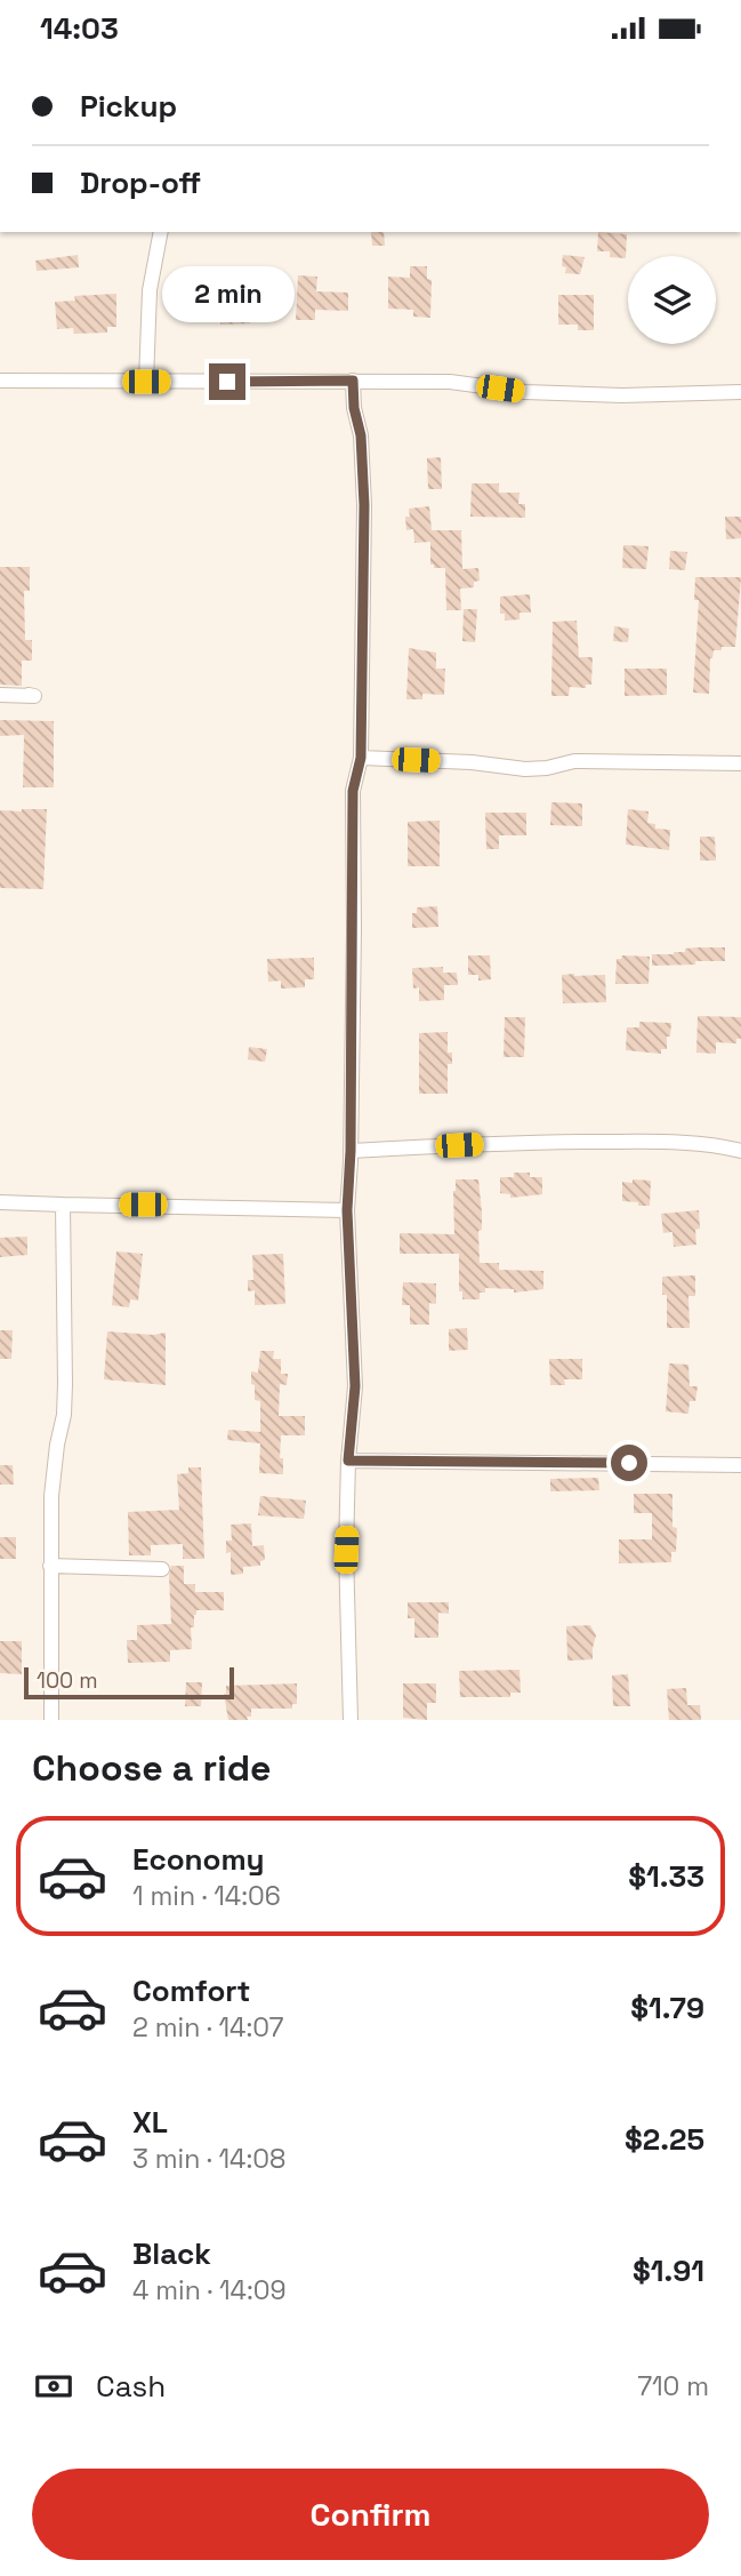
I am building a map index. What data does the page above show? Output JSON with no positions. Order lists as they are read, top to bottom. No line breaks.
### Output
{"scale_bar":"100 m","page":{"status":"14:03","banner":["Pickup","Drop-off"],"bubble":"2 min","scale":"100 m","heading":"Choose a ride","list":[{"name":"Economy","note":"1 min · 14:06","value":"$1.33"},{"name":"Comfort","note":"2 min · 14:07","value":"$1.79"},{"name":"XL","note":"3 min · 14:08","value":"$2.25"},{"name":"Black","note":"4 min · 14:09","value":"$1.91"}],"pay":["Cash","710 m"],"buttons":"Confirm"}}
